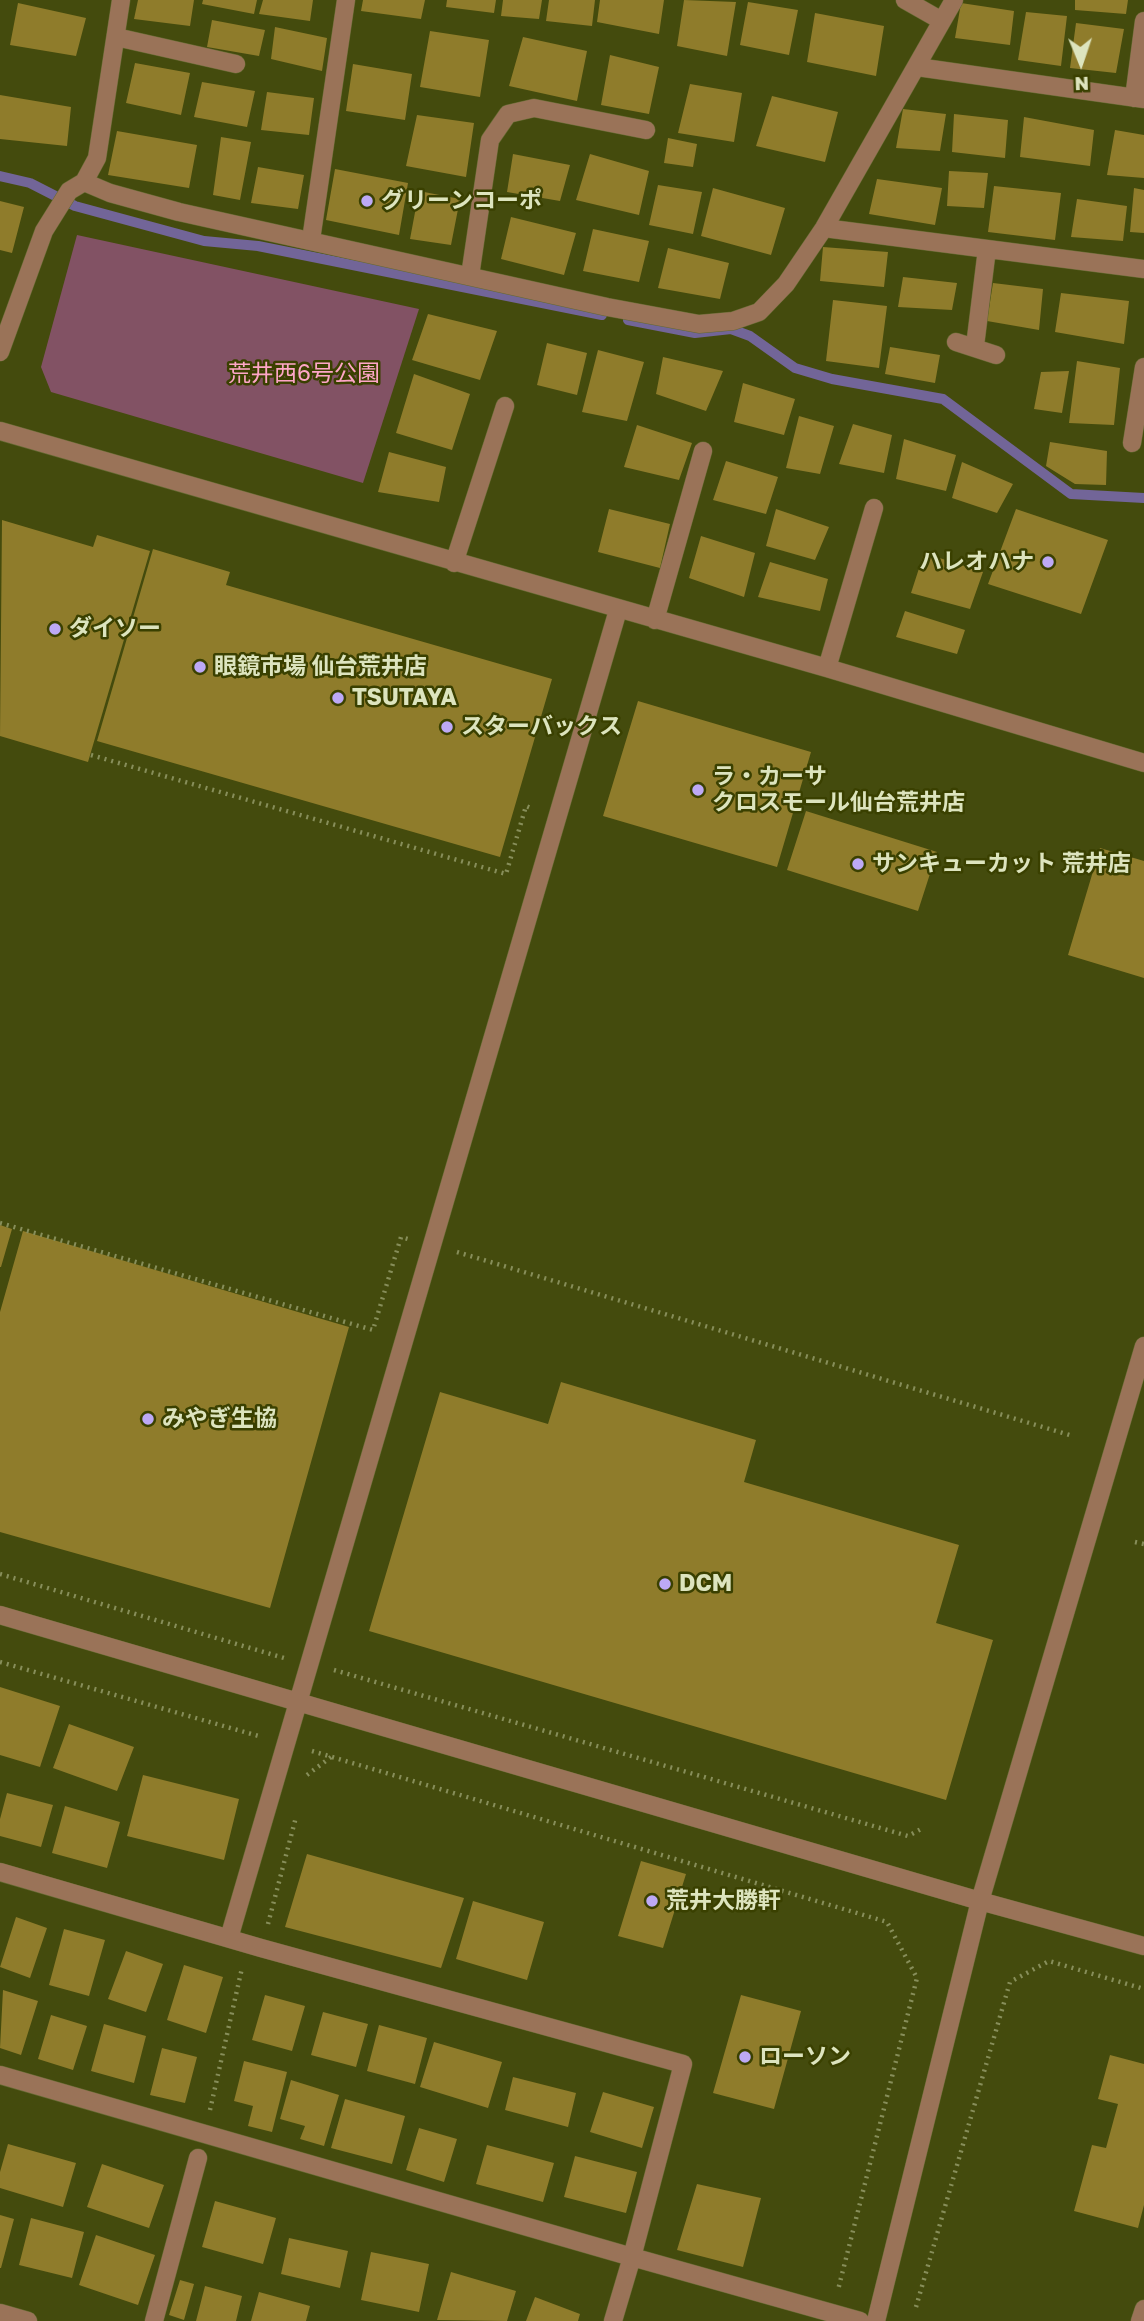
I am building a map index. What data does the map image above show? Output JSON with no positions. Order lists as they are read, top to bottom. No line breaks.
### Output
{"parks":["荒井西6号公園"],"places":["グリーンコーポ","ハレオハナ","ダイソー","眼鏡市場 仙台荒井店","TSUTAYA","スターバックス","ラ・カーサ クロスモール仙台荒井店","サンキューカット 荒井店","みやぎ生協","DCM","荒井大勝軒","ローソン"],"north":"bottom"}
